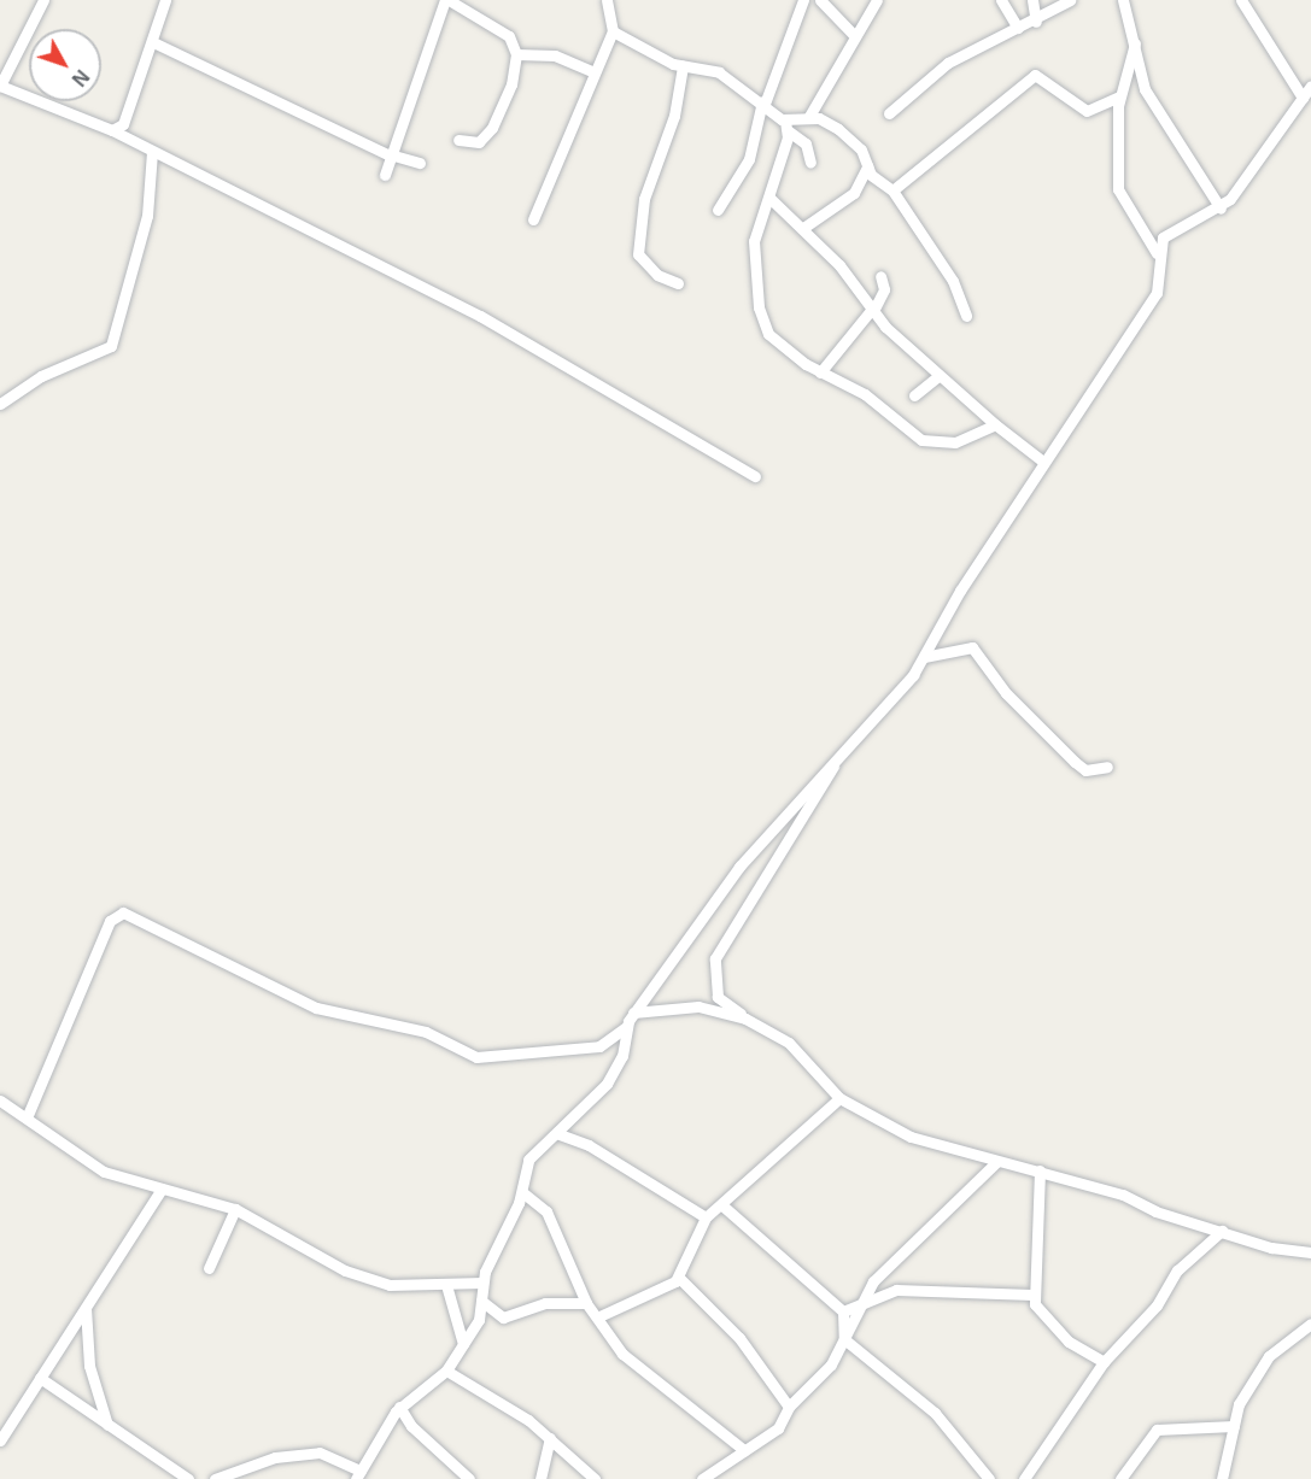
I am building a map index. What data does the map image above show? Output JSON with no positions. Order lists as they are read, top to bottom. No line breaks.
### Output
{"north":"bottom right"}
